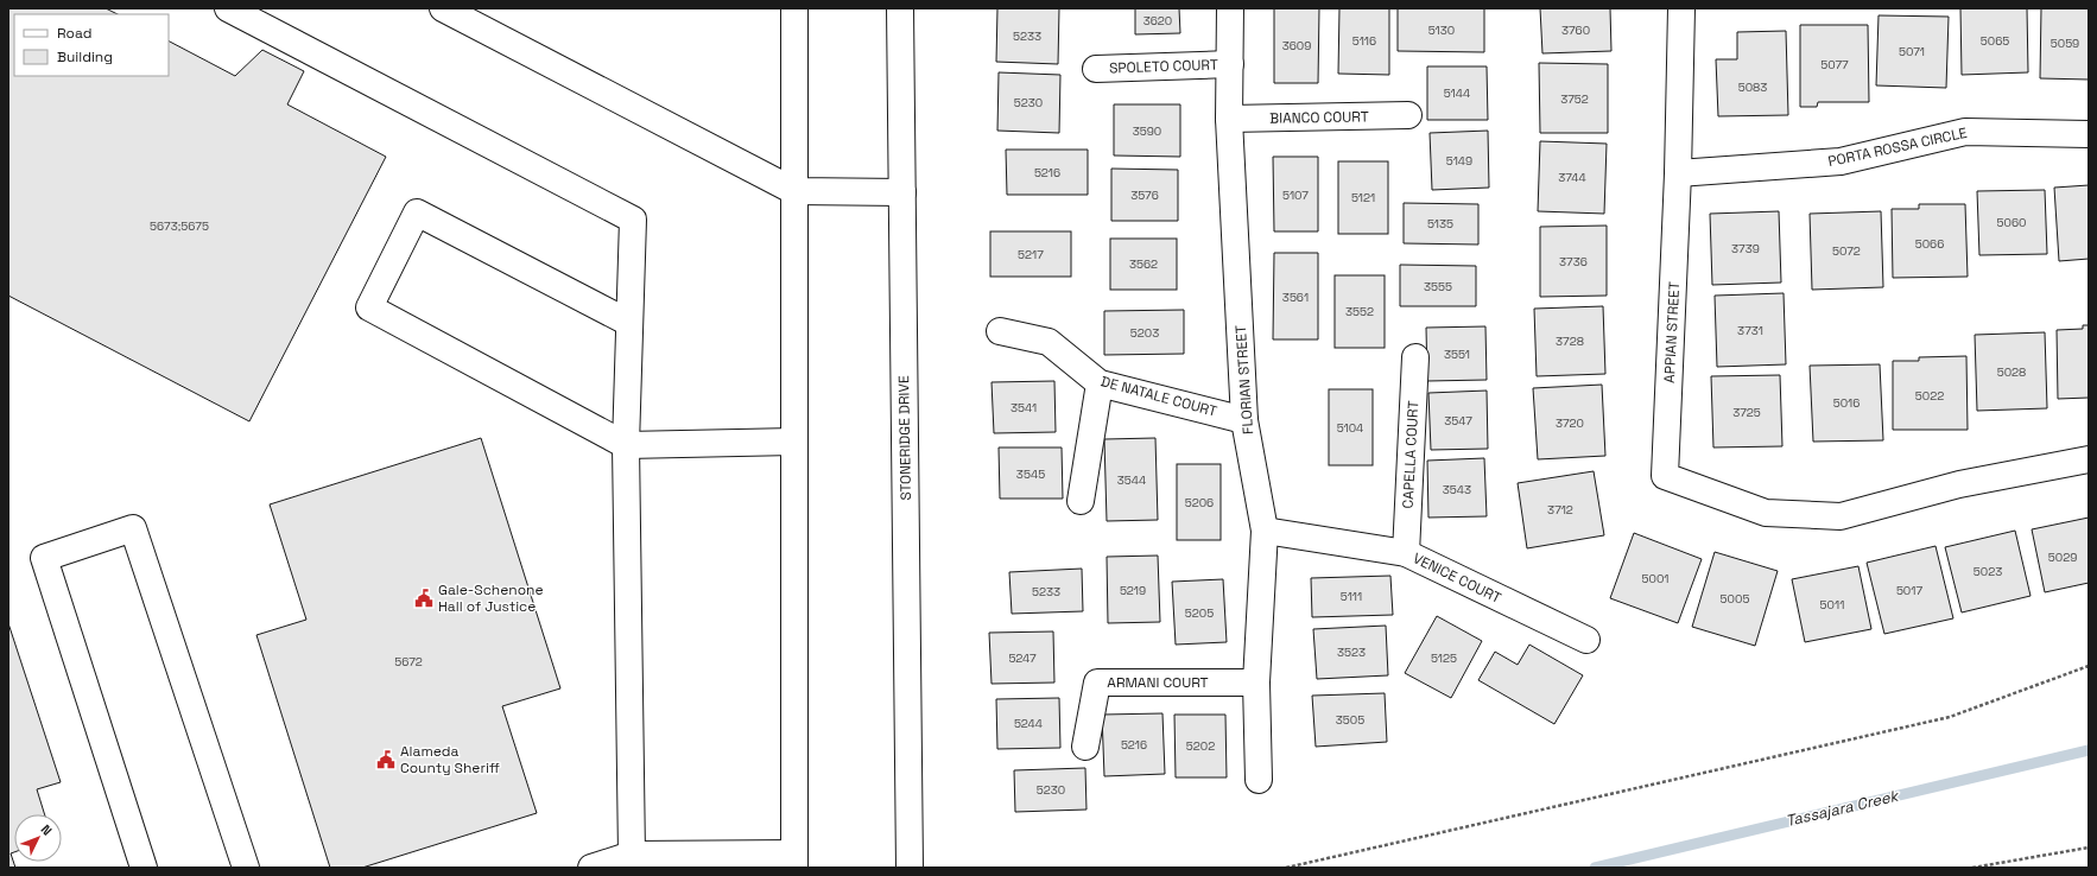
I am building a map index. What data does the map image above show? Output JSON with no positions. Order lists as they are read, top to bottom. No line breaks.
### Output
{"streets":{"street":["SPOLETO COURT","BIANCO COURT","PORTA ROSSA CIRCLE","APPIAN STREET","FLORIAN STREET","DE NATALE COURT","STONERIDGE DRIVE","CAPELLA COURT","VENICE COURT","ARMANI COURT"]},"crossings":[["SPOLETO COURT","FLORIAN STREET"],["BIANCO COURT","FLORIAN STREET"],["PORTA ROSSA CIRCLE","APPIAN STREET"],["FLORIAN STREET","DE NATALE COURT"],["FLORIAN STREET","VENICE COURT"],["FLORIAN STREET","ARMANI COURT"],["CAPELLA COURT","VENICE COURT"]],"water":["Tassajara Creek"],"places":{"public building":["Gale-Schenone Hall of Justice","Alameda County Sheriff"]},"house_numbers":["3620","5130","3760","5233","5116","5065","5059","3609","5071","5077","5083","5144","3752","5230","3590","5149","5216","3744","3576","5107","5121","5060","5135","5673;5675","5066","3739","5072","5217","3736","3562","3555","3561","3552","3731","5203","3728","3551","5028","5022","5016","3541","3725","3547","3720","5104","3545","3544","3543","5206","3712","5029","5023","5001","5219","5017","5233","5111","5005","5011","5205","3523","5247","5125","5672","3505","5244","5216","5202","5230"],"legend":["Road","Building"],"north":"top right"}
